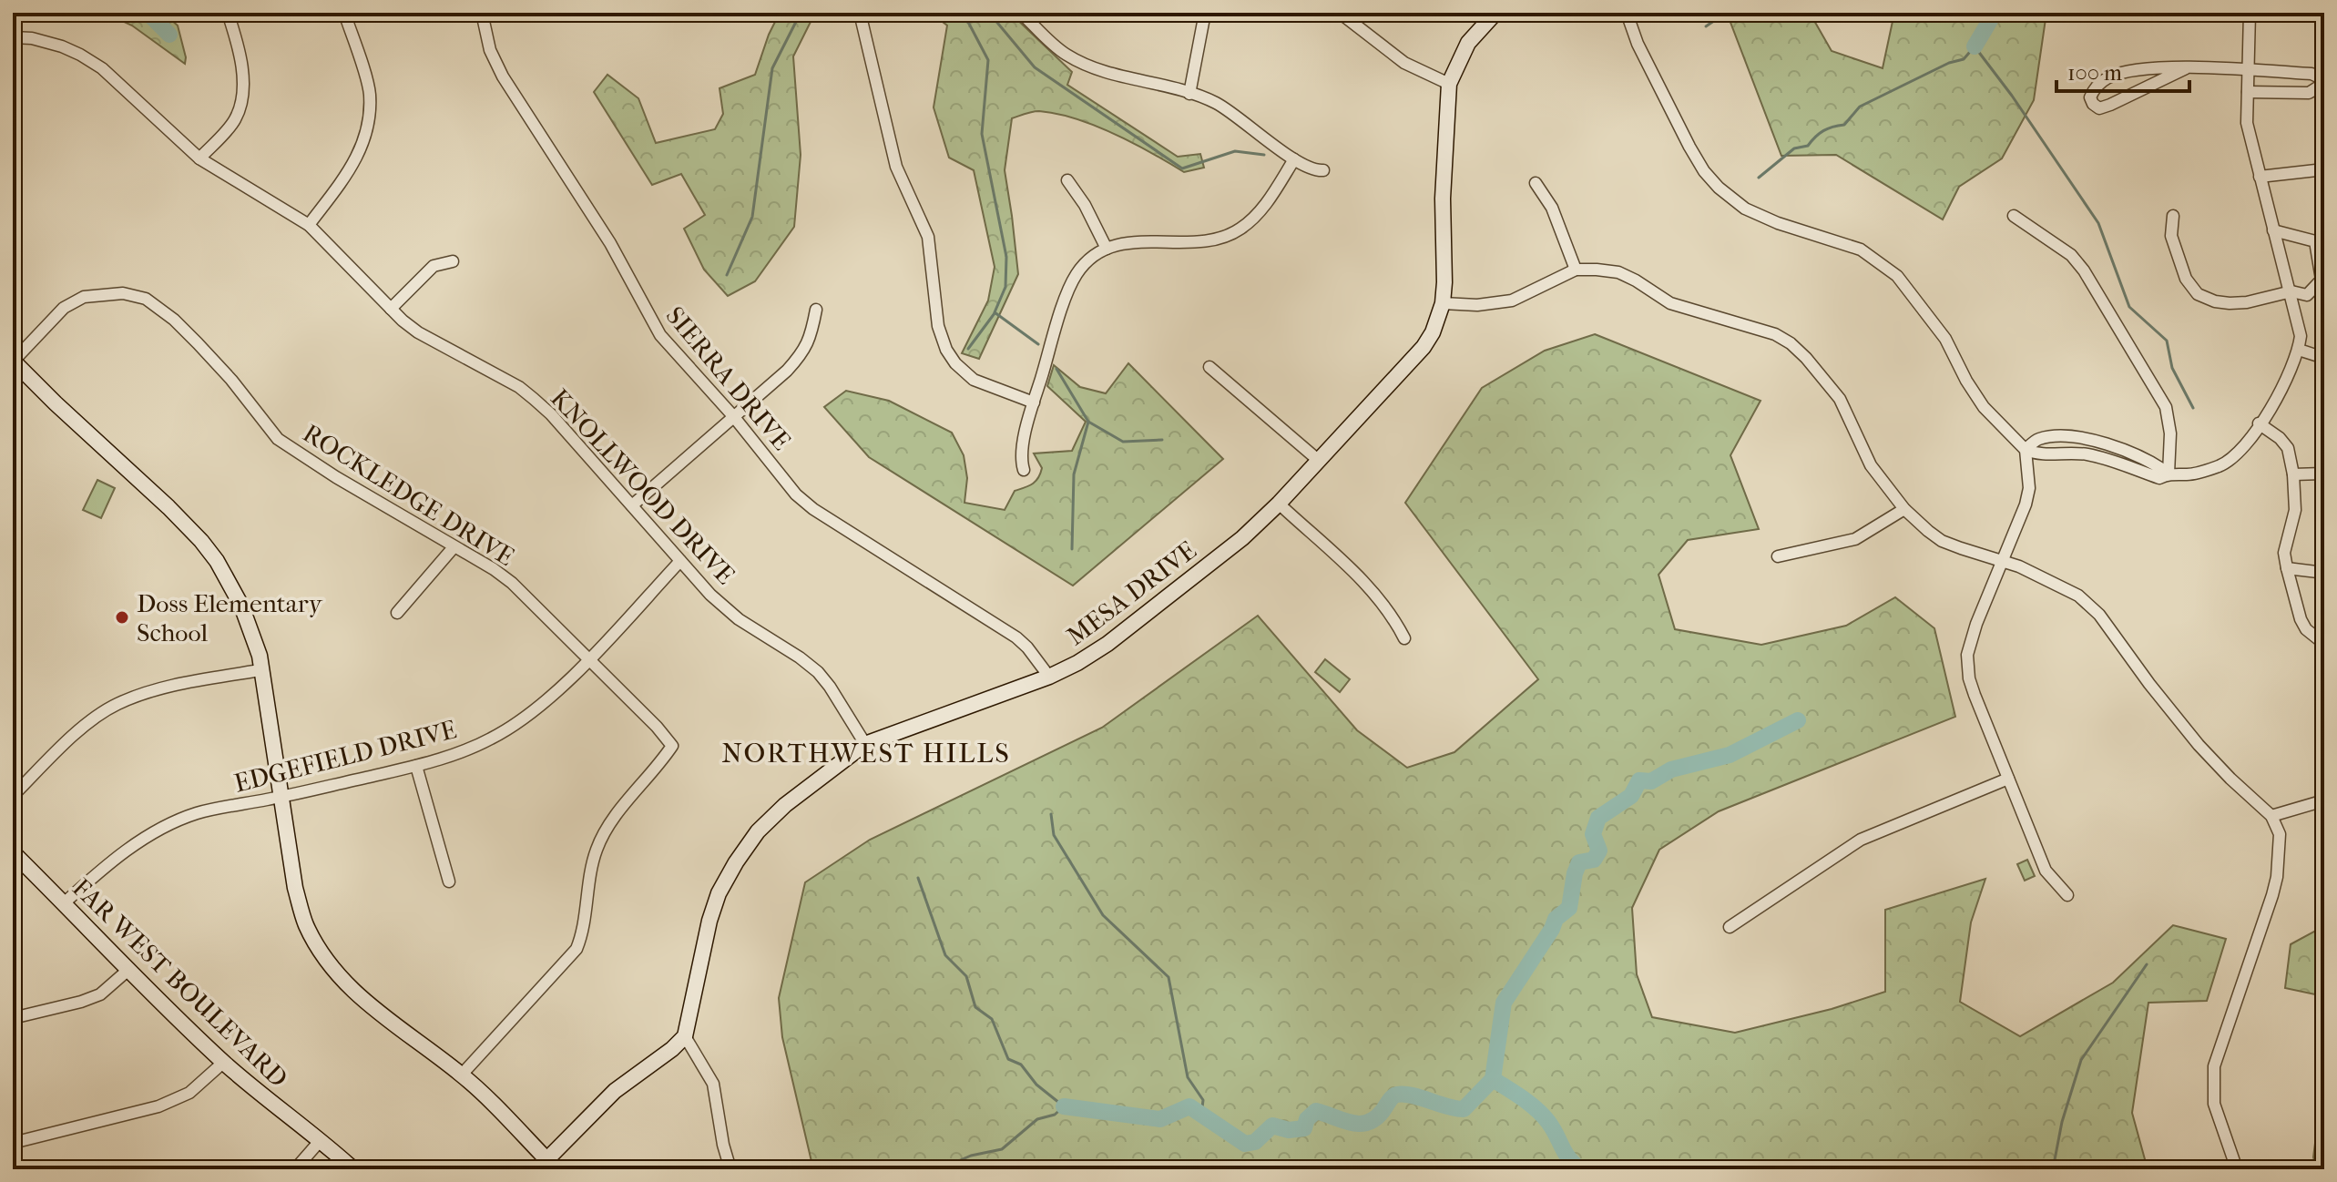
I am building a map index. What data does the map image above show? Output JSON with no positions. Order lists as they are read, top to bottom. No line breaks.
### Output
{"streets":{"street":["SIERRA DRIVE","KNOLLWOOD DRIVE","ROCKLEDGE DRIVE","MESA DRIVE","EDGEFIELD DRIVE","FAR WEST BOULEVARD"]},"crossings":[["SIERRA DRIVE","MESA DRIVE"],["KNOLLWOOD DRIVE","MESA DRIVE"],["KNOLLWOOD DRIVE","EDGEFIELD DRIVE"],["ROCKLEDGE DRIVE","EDGEFIELD DRIVE"],["EDGEFIELD DRIVE","FAR WEST BOULEVARD"]],"districts":["NORTHWEST HILLS"],"places":["Doss Elementary School"],"scale_bar":"100 m"}
